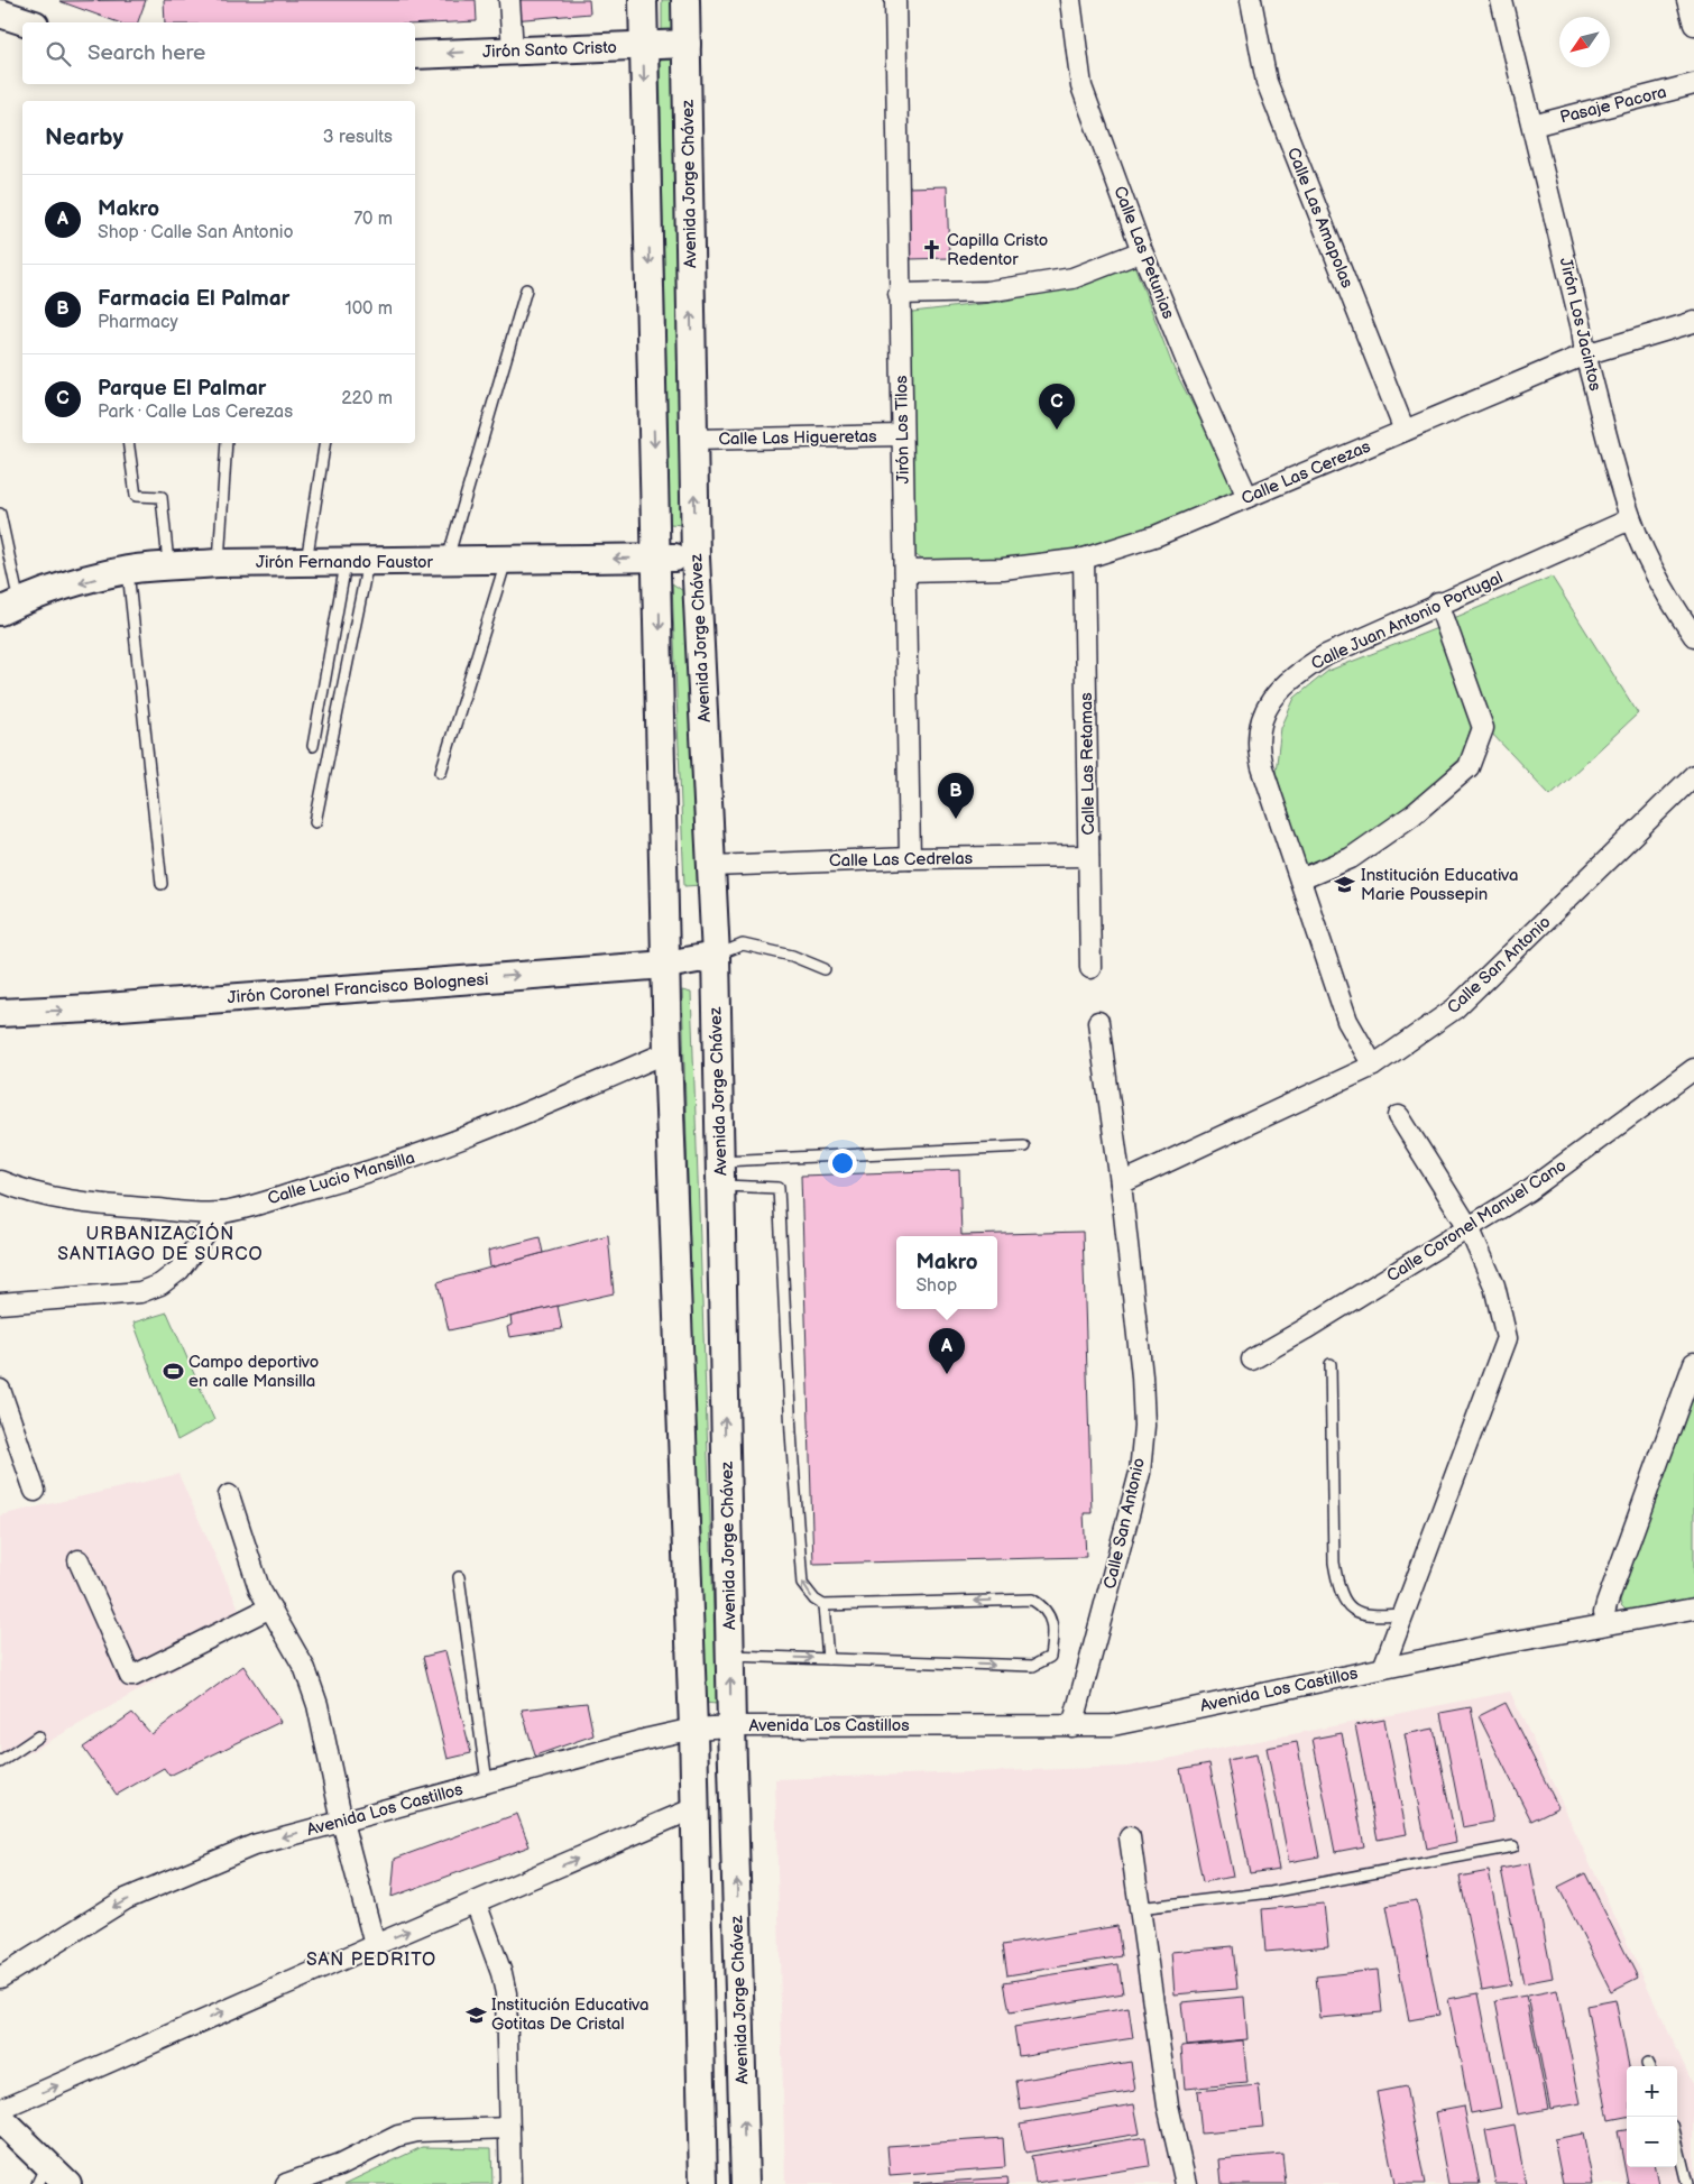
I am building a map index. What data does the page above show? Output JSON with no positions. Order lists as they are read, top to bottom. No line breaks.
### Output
{"streets":{"main road":["Jirón Santo Cristo","Avenida Jorge Chávez","Jirón Fernando Faustor","Jirón Coronel Francisco Bolognesi"],"street":["Pasaje Pacora","Calle Las Amapolas","Calle Las Petunias","Jirón Los Jacintos","Jirón Los Tilos","Calle Las Higueretas","Calle Las Cerezas","Calle Juan Antonio Portugal","Calle Las Retamas","Calle Las Cedrelas","Calle San Antonio","Calle Lucio Mansilla","Calle Coronel Manuel Cano","Avenida Los Castillos"]},"crossings":[["Jirón Santo Cristo","Avenida Jorge Chávez"],["Pasaje Pacora","Jirón Los Jacintos"],["Avenida Jorge Chávez","Calle Las Higueretas"],["Avenida Jorge Chávez","Jirón Fernando Faustor"],["Avenida Jorge Chávez","Calle Las Cedrelas"],["Avenida Jorge Chávez","Jirón Coronel Francisco Bolognesi"],["Avenida Jorge Chávez","Avenida Los Castillos"],["Calle Las Amapolas","Calle Las Cerezas"],["Calle Las Petunias","Calle Las Cerezas"],["Jirón Los Jacintos","Calle Las Cerezas"],["Jirón Los Jacintos","Calle Juan Antonio Portugal"],["Jirón Los Tilos","Calle Las Higueretas"],["Jirón Los Tilos","Calle Las Cerezas"],["Jirón Los Tilos","Calle Las Cedrelas"],["Calle Las Cerezas","Calle Las Retamas"],["Calle Juan Antonio Portugal","Calle San Antonio"],["Calle Las Retamas","Calle Las Cedrelas"],["Calle San Antonio","Avenida Los Castillos"]],"one_way":["Jirón Santo Cristo","Jirón Fernando Faustor","Jirón Coronel Francisco Bolognesi"],"districts":["URBANIZACIÓN SANTIAGO DE SURCO","SAN PEDRITO"],"places":{"church":["Capilla Cristo Redentor"],"school or university":["Institución Educativa Marie Poussepin","Institución Educativa Gotitas De Cristal"],"sports":["Campo deportivo en calle Mansilla"]},"north":"bottom left","page":{"search":"Search here","heading":["Nearby","3 results"],"list":[{"mark":"A","name":"Makro","note":"Shop · Calle San Antonio","value":"70 m"},{"mark":"B","name":"Farmacia El Palmar","note":"Pharmacy","value":"100 m"},{"mark":"C","name":"Parque El Palmar","note":"Park · Calle Las Cerezas","value":"220 m"}],"pins":["C","B","A"],"popup":["Makro","Shop"],"map_buttons":["+","−"]}}
